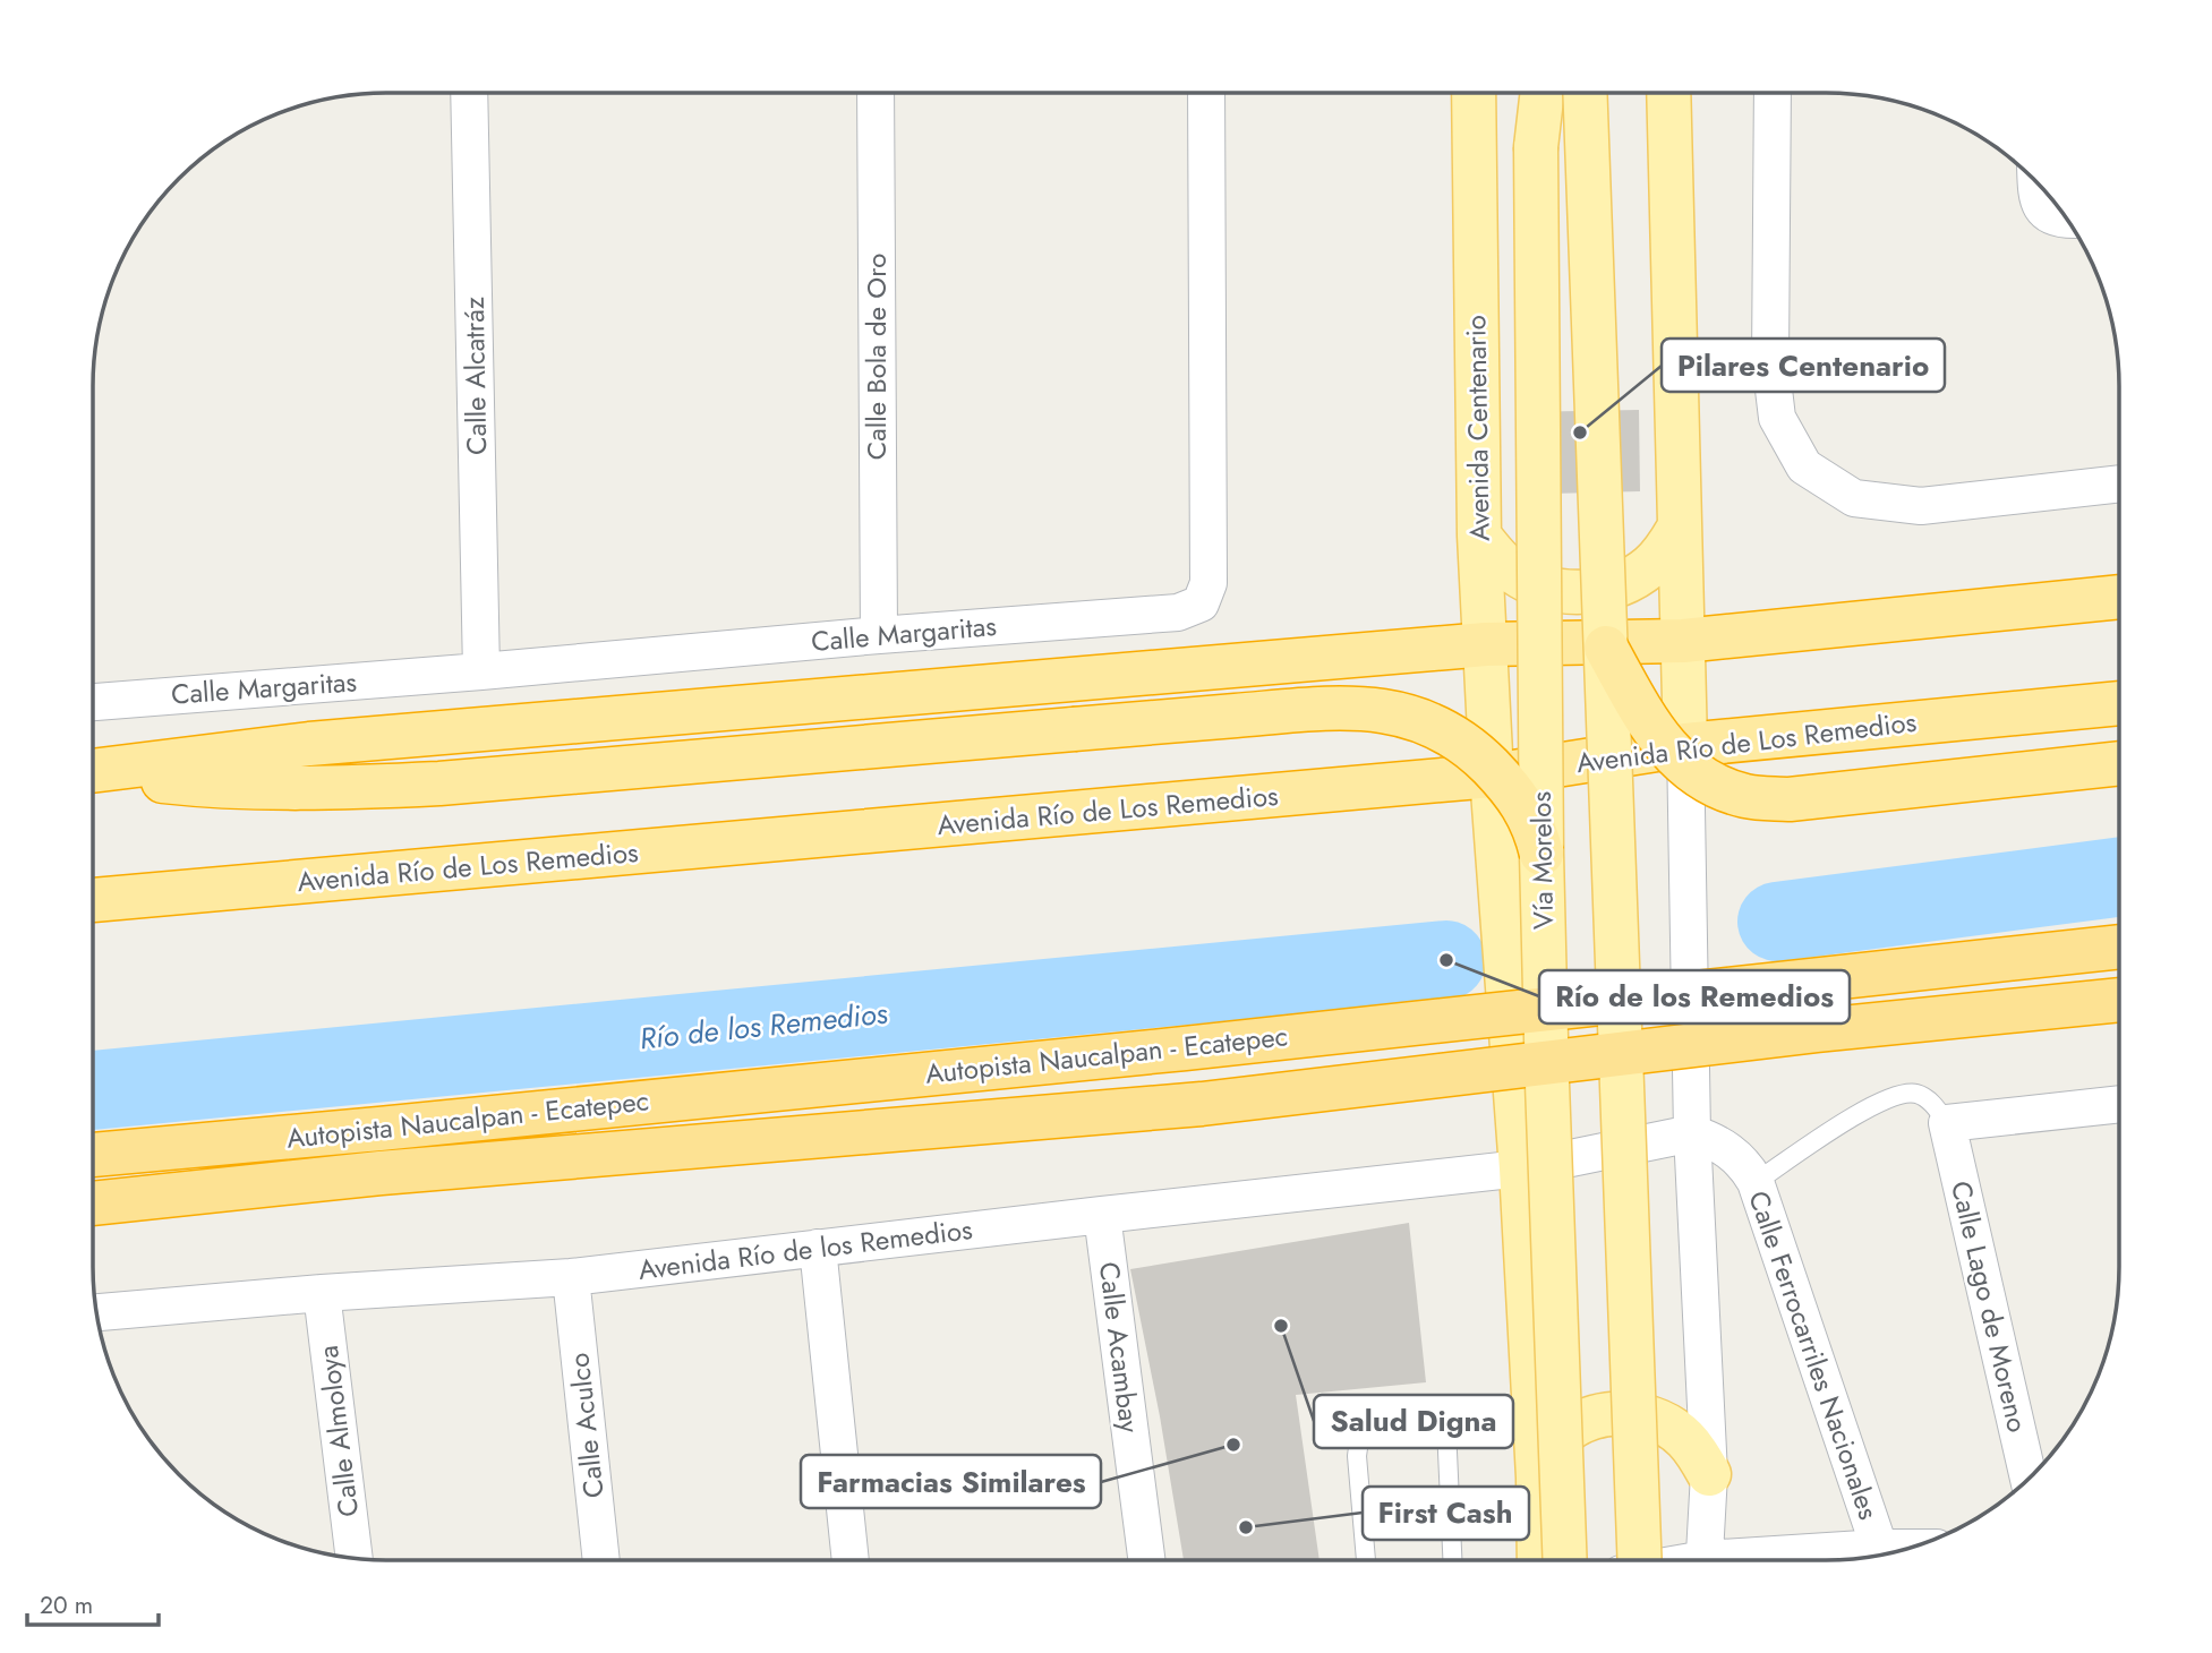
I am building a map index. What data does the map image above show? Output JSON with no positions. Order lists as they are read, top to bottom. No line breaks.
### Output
{"streets":{"highway":["Avenida Río de Los Remedios","Autopista Naucalpan - Ecatepec"],"main road":["Avenida Centenario","Vía Morelos"],"street":["Calle Bola de Oro","Calle Alcatráz","Calle Margaritas","Avenida Río de los Remedios","Calle Lago de Moreno","Calle Acambay","Calle Ferrocarriles Nacionales","Calle Aculco","Calle Almoloya"]},"crossings":[["Calle Bola de Oro","Calle Margaritas"],["Calle Alcatráz","Calle Margaritas"],["Avenida Centenario","Avenida Río de Los Remedios"],["Avenida Río de los Remedios","Calle Acambay"],["Avenida Río de los Remedios","Calle Ferrocarriles Nacionales"],["Avenida Río de los Remedios","Calle Aculco"],["Avenida Río de los Remedios","Calle Almoloya"]],"water":["Río de los Remedios"],"places":["Pilares Centenario","Río de los Remedios","Salud Digna","Farmacias Similares","First Cash"],"scale_bar":"20 m"}
